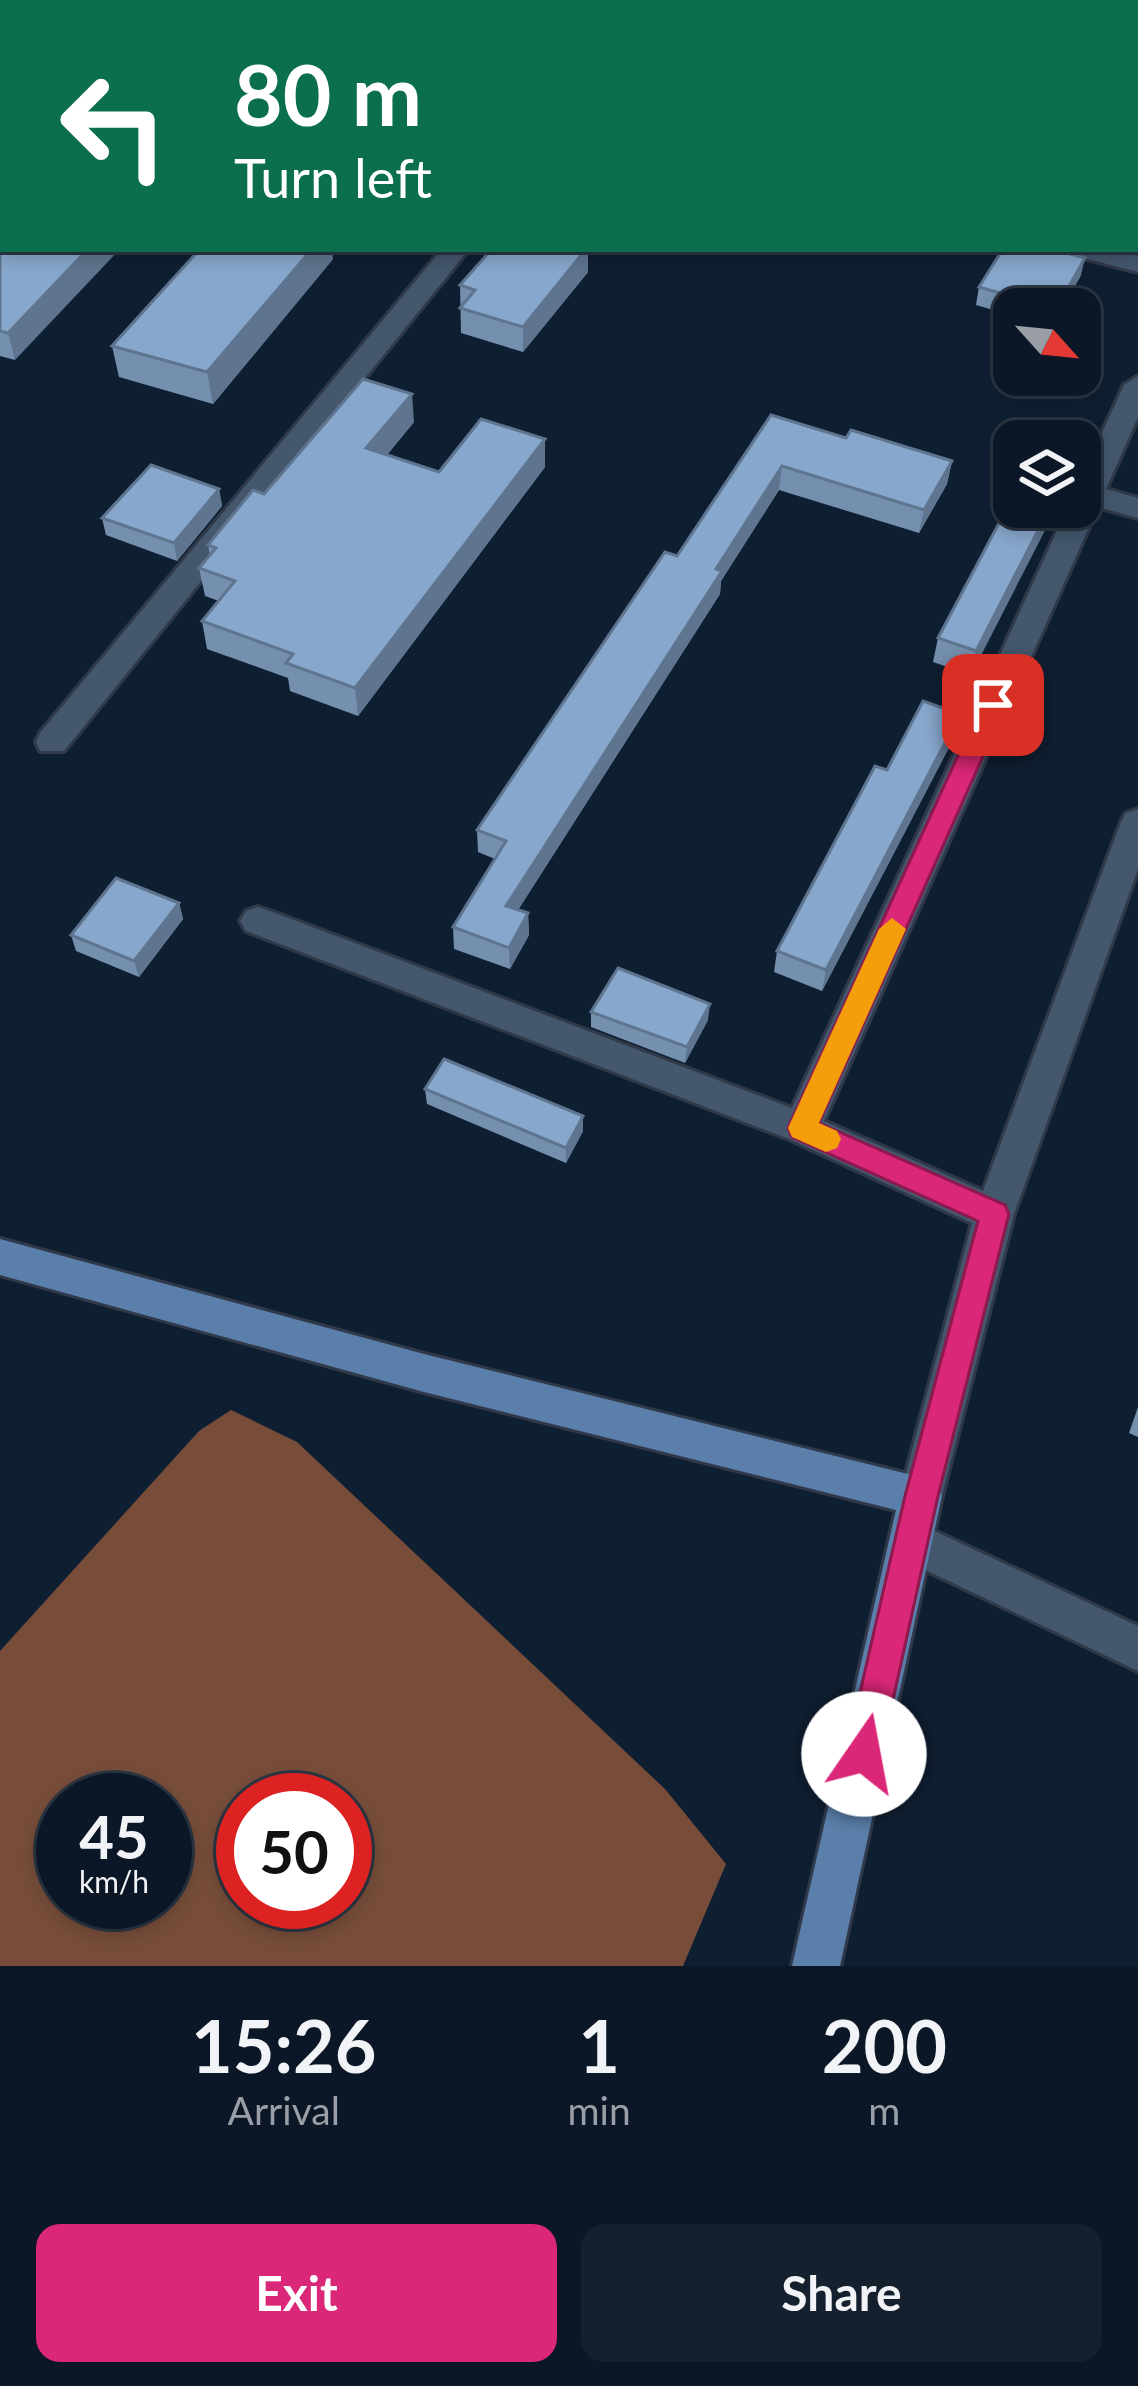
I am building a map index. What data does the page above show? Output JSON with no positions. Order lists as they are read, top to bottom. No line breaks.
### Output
{"north":"bottom right","page":{"turn":["80 m","Turn left"],"speed":"45 km/h","limit":"50","eta":["15:26","Arrival","1","min","200","m"],"buttons":["Exit","Share"]}}
